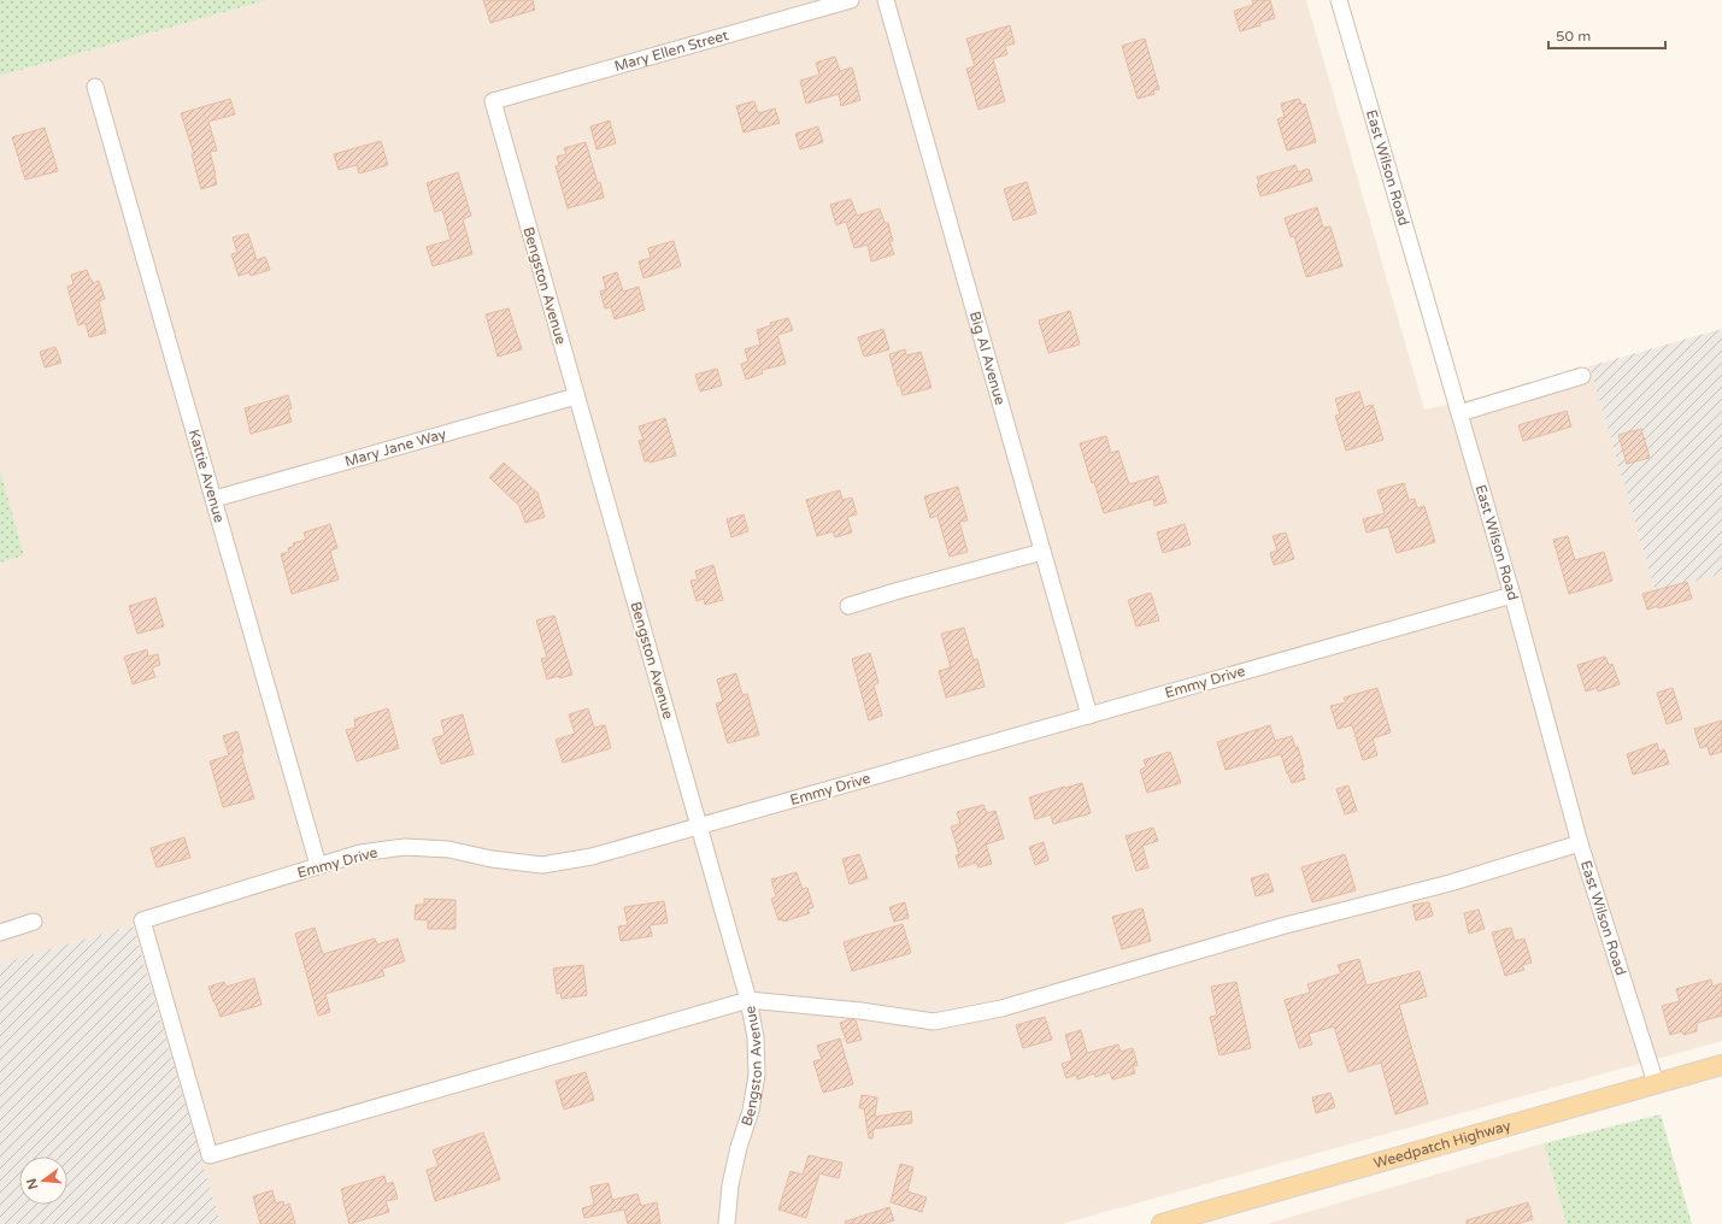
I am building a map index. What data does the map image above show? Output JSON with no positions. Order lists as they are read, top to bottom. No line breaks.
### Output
{"streets":{"main road":["Weedpatch Highway"],"street":["Mary Ellen Street","East Wilson Road","Bengston Avenue","Big Al Avenue","Mary Jane Way","Kattie Avenue","Emmy Drive"]},"crossings":[["Mary Ellen Street","Bengston Avenue"],["East Wilson Road","Emmy Drive"],["East Wilson Road","Weedpatch Highway"],["Bengston Avenue","Mary Jane Way"],["Bengston Avenue","Emmy Drive"],["Big Al Avenue","Emmy Drive"],["Mary Jane Way","Kattie Avenue"],["Kattie Avenue","Emmy Drive"]],"scale_bar":"50 m","north":"left"}
